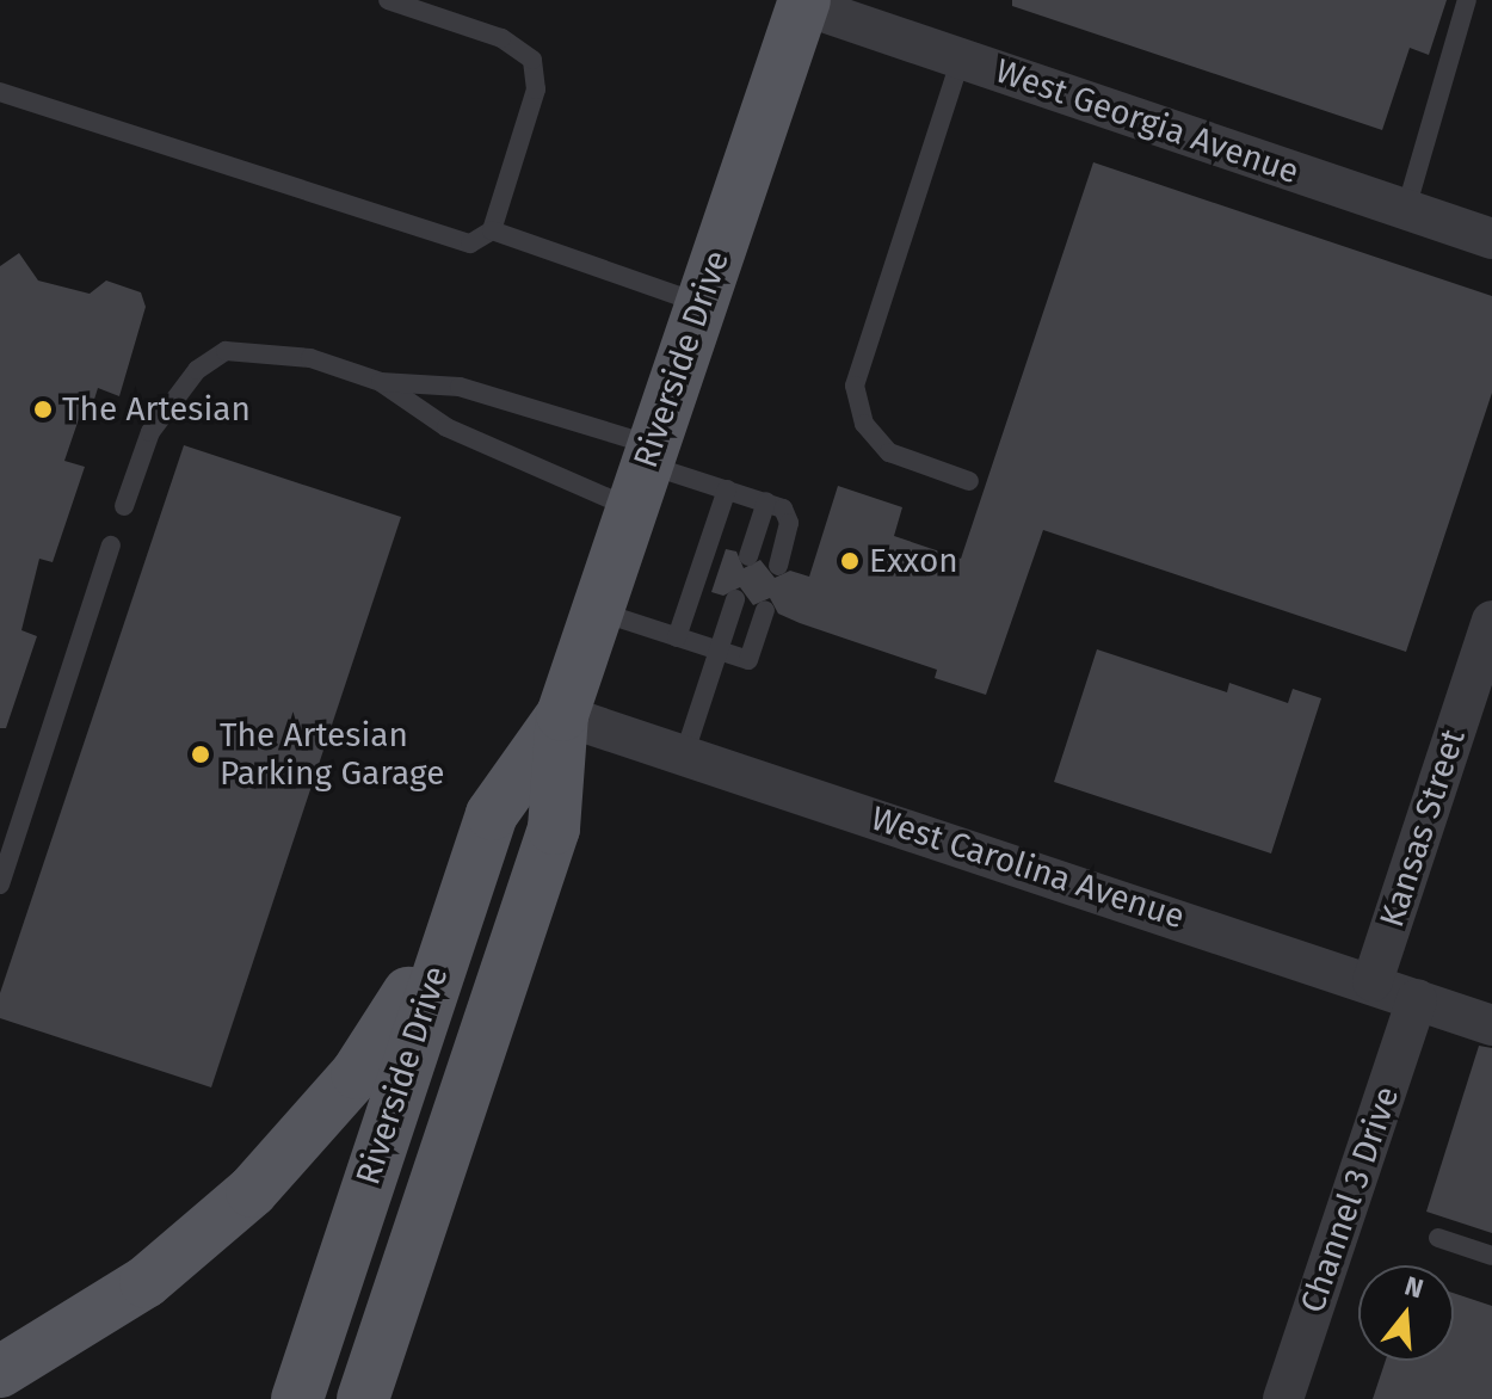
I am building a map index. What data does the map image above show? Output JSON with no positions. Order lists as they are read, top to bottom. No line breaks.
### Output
{"streets":{"main road":["Riverside Drive"],"street":["West Georgia Avenue","Kansas Street","West Carolina Avenue","Channel 3 Drive"]},"crossings":[["West Georgia Avenue","Riverside Drive"],["Riverside Drive","West Carolina Avenue"],["Kansas Street","West Carolina Avenue"],["West Carolina Avenue","Channel 3 Drive"]],"places":["The Artesian","Exxon","The Artesian Parking Garage"],"north":"top"}
